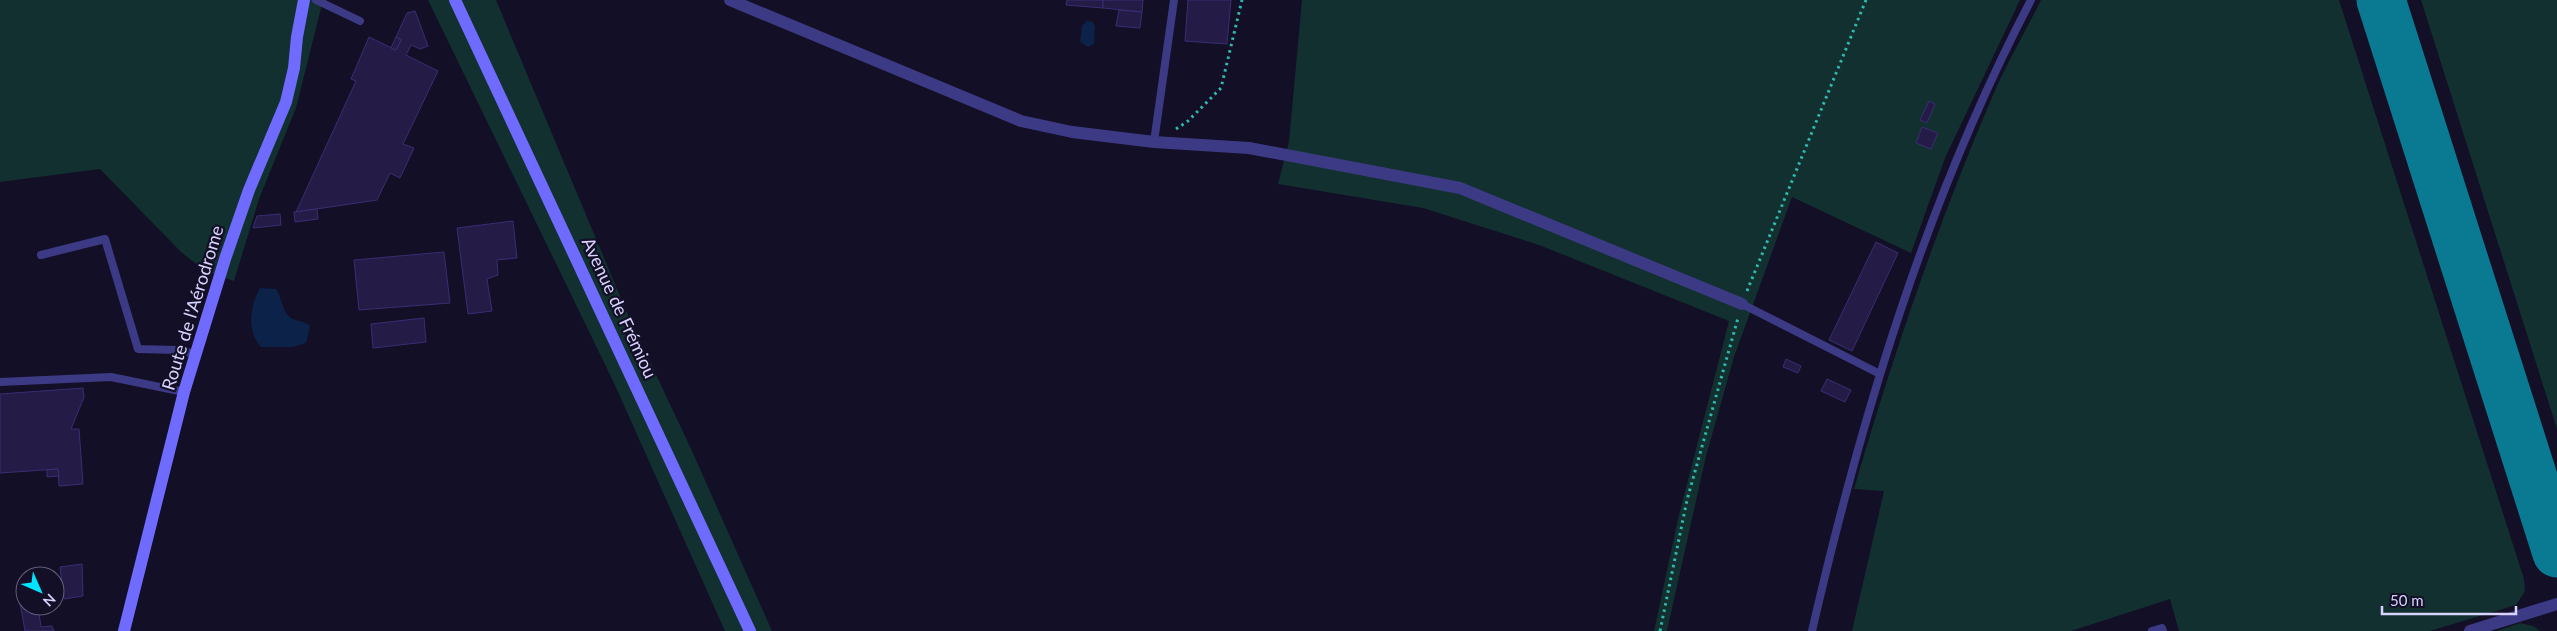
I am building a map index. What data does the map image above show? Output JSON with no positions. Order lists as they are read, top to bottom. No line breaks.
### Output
{"streets":{"main road":["Route de l'Aérodrome","Avenue de Frémiou"]},"scale_bar":"50 m","north":"bottom right"}
